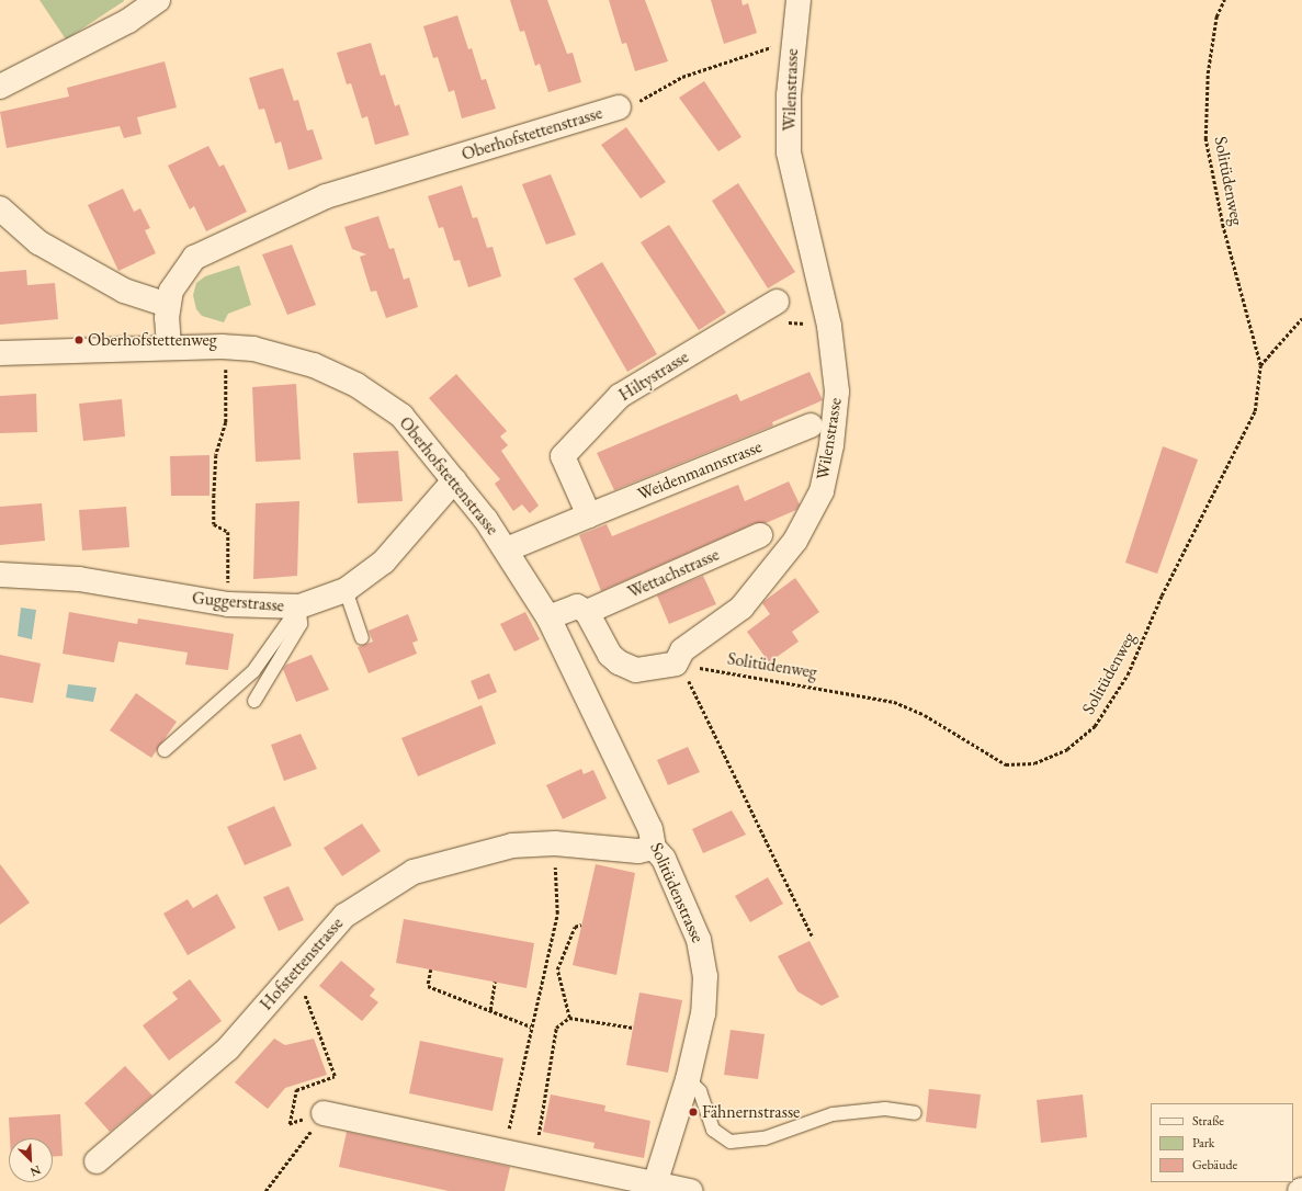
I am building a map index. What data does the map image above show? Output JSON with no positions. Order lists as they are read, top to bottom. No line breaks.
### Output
{"streets":{"street":["Wilenstrasse","Oberhofstettenstrasse","Hiltystrasse","Weidenmannstrasse","Wettachstrasse","Guggerstrasse","Solitüdenstrasse","Hofstettenstrasse"],"path":["Solitüdenweg"]},"crossings":[["Wilenstrasse","Solitüdenweg"],["Oberhofstettenstrasse","Guggerstrasse"],["Oberhofstettenstrasse","Solitüdenstrasse"],["Hiltystrasse","Weidenmannstrasse"],["Solitüdenstrasse","Hofstettenstrasse"]],"places":["Oberhofstettenweg","Fähnernstrasse"],"legend":["Straße","Park","Gebäude"],"north":"bottom right"}
